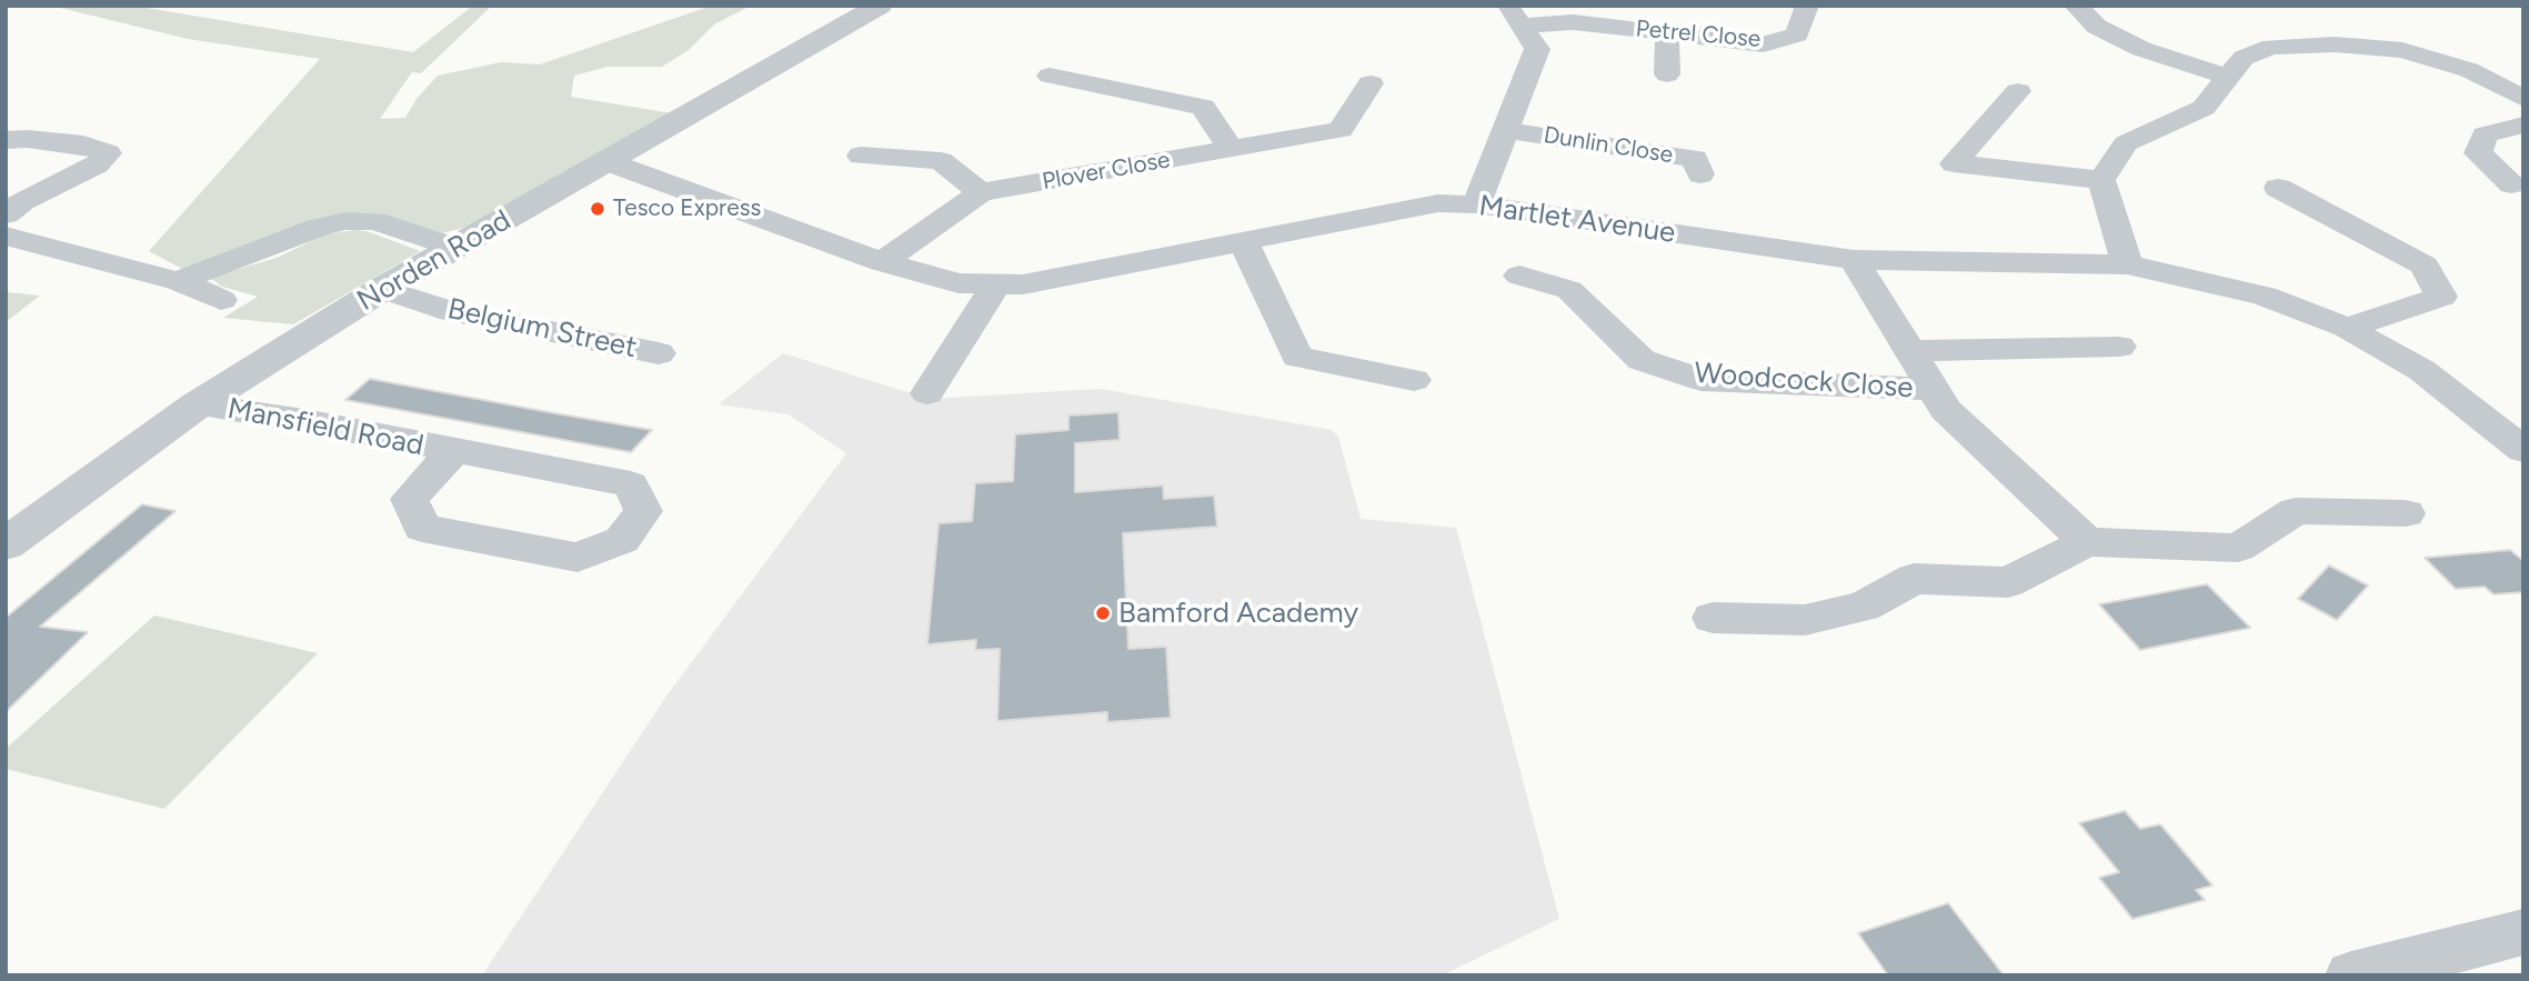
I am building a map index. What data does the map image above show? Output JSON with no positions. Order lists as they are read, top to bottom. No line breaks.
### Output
{"streets":{"street":["Petrel Close","Dunlin Close","Plover Close","Martlet Avenue","Norden Road","Belgium Street","Woodcock Close","Mansfield Road"]},"crossings":[["Plover Close","Martlet Avenue"],["Martlet Avenue","Norden Road"],["Martlet Avenue","Woodcock Close"],["Norden Road","Belgium Street"],["Norden Road","Mansfield Road"]],"places":["Tesco Express","Bamford Academy"]}
